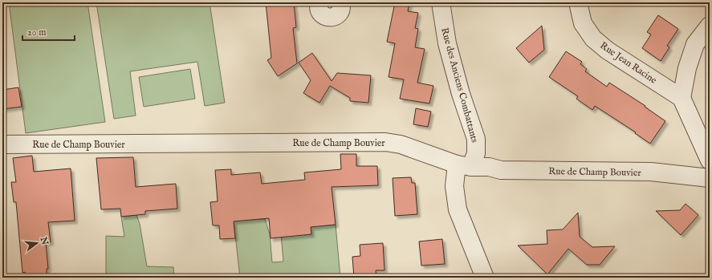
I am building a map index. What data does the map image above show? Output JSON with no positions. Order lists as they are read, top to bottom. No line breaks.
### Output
{"streets":{"street":["Rue Jean Racine","Rue des Anciens Combattants","Rue de Champ Bouvier"]},"crossings":[["Rue des Anciens Combattants","Rue de Champ Bouvier"]],"scale_bar":"20 m","north":"right"}
